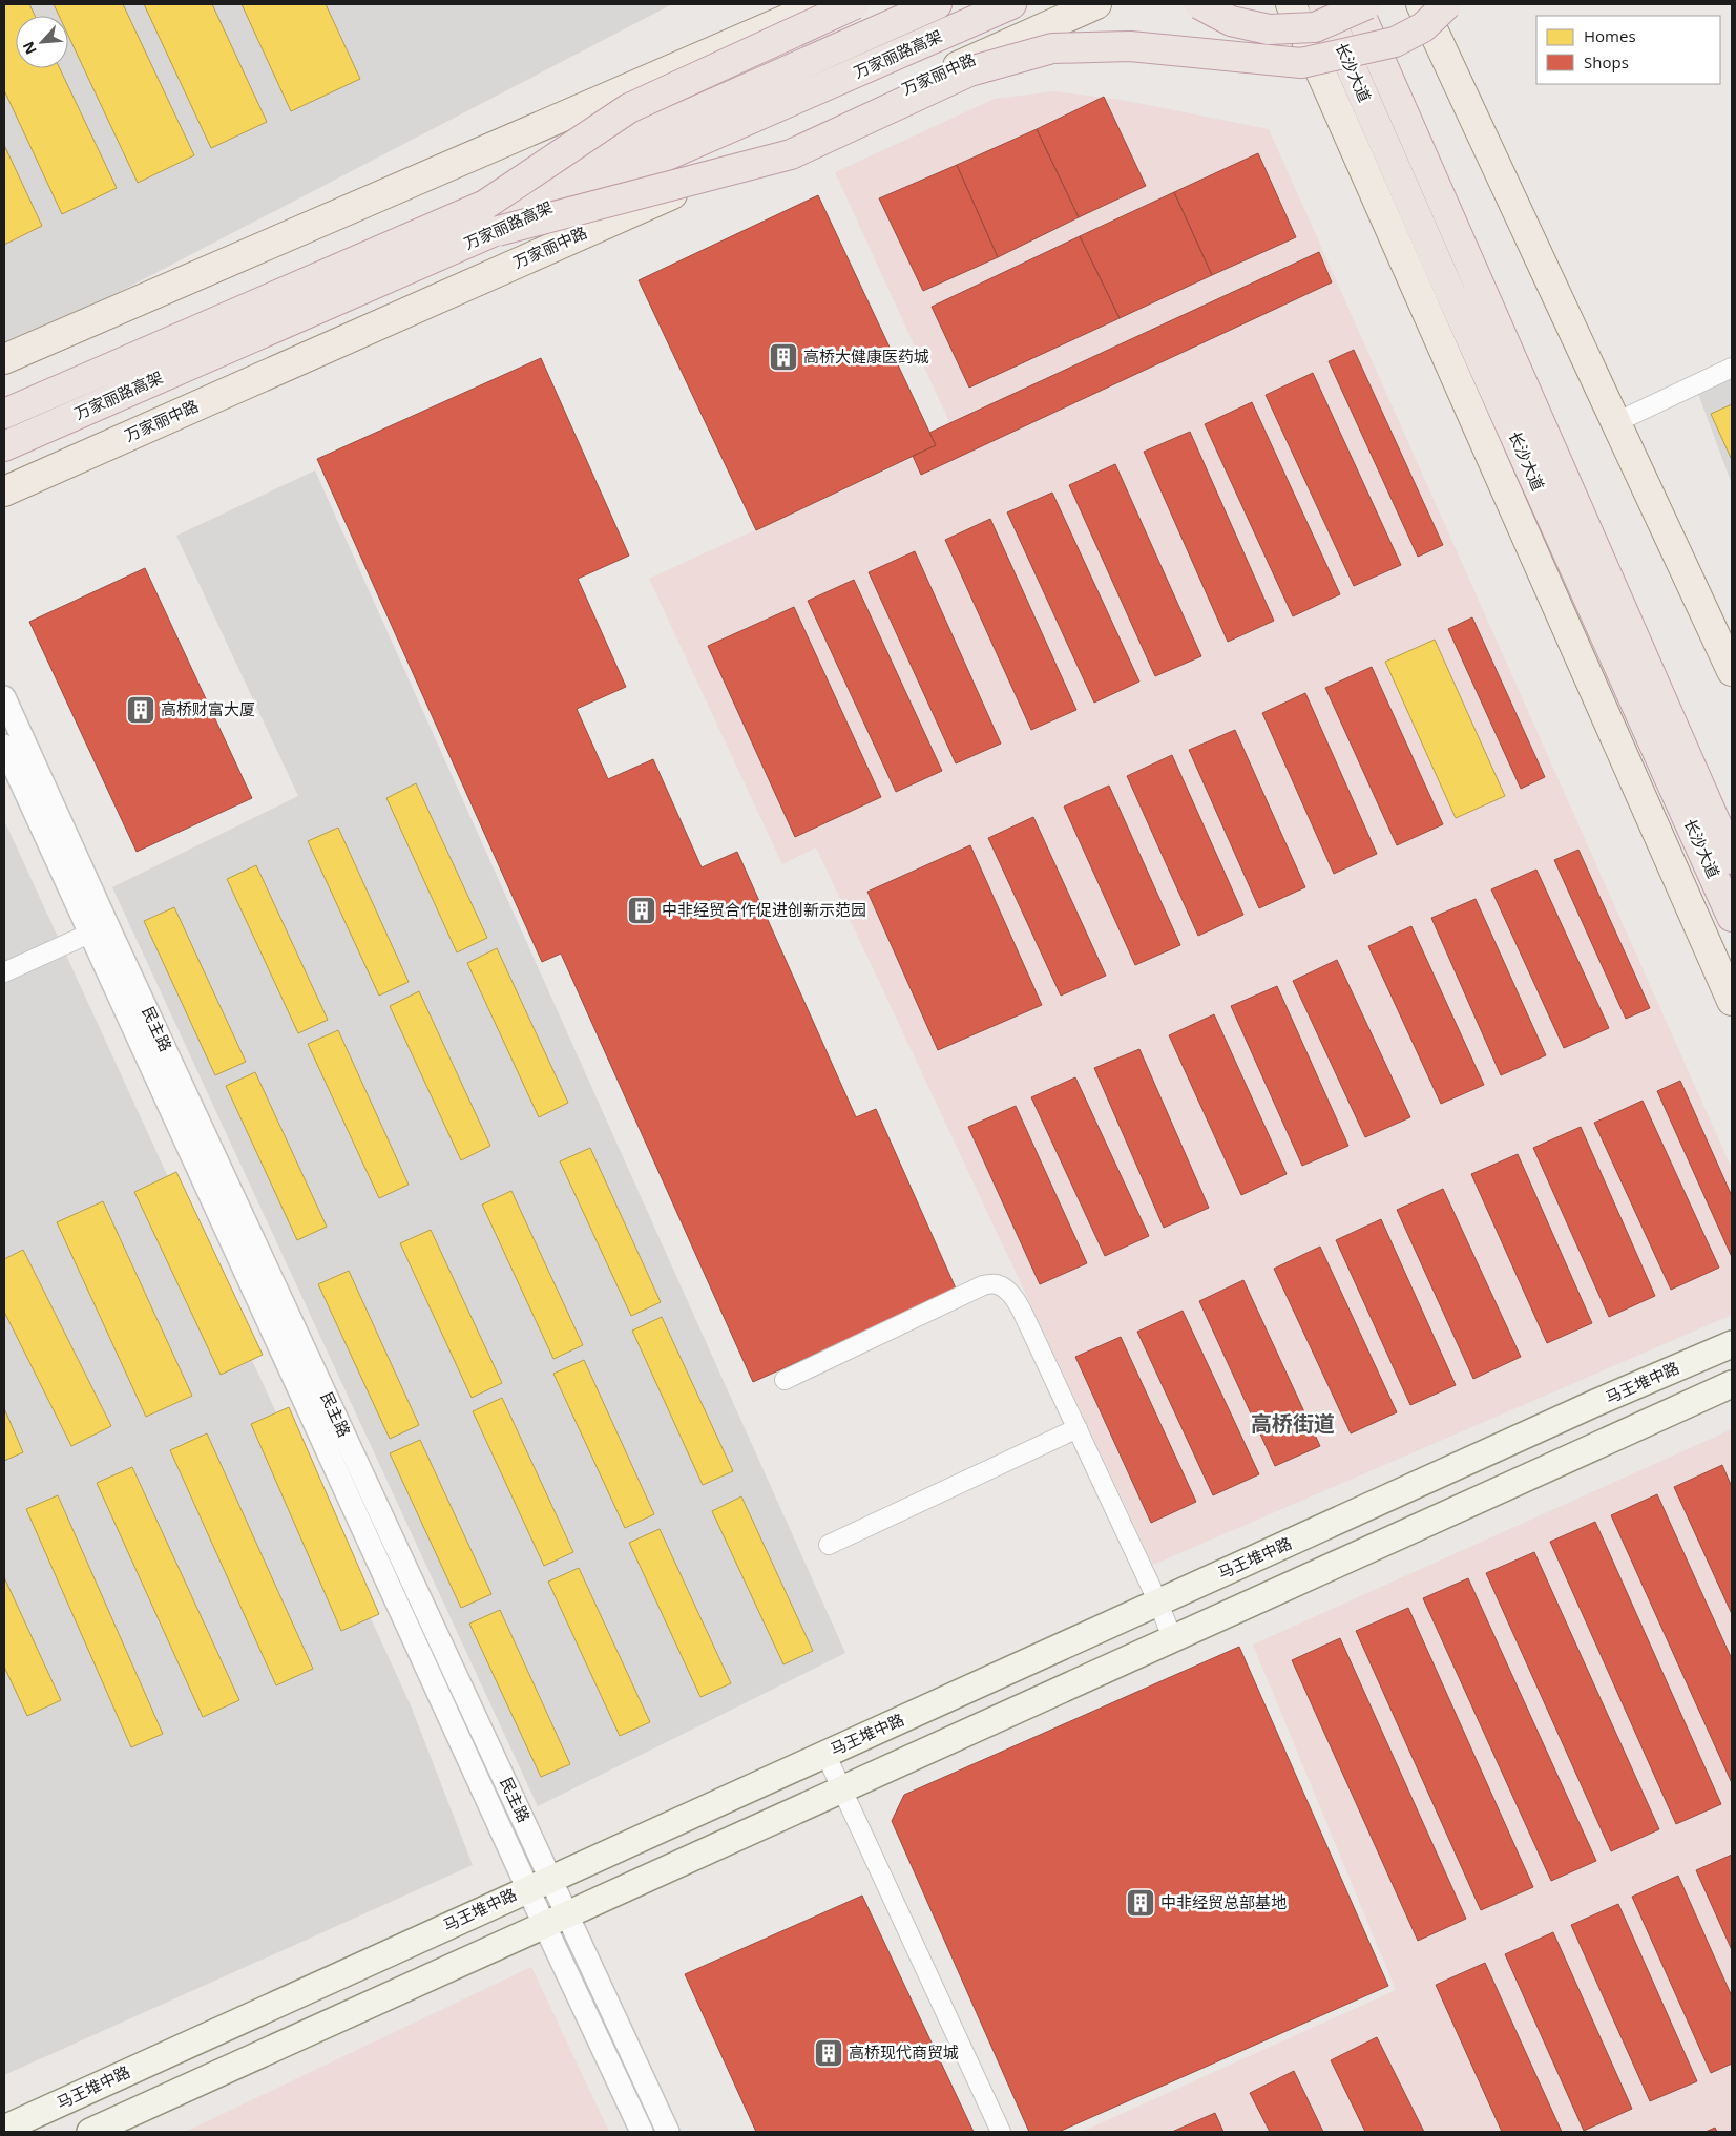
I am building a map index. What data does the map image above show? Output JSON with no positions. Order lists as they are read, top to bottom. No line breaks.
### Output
{"streets":{"highway":["万家丽路高架","长沙大道"],"main road":["万家丽中路","马王堆中路"],"street":["民主路"]},"crossings":[["民主路","马王堆中路"]],"districts":["高桥街道"],"places":{"building":["高桥大健康医药城","高桥财富大厦","中非经贸合作促进创新示范园","中非经贸总部基地","高桥现代商贸城"]},"legend":["Homes","Shops"],"north":"bottom left"}
